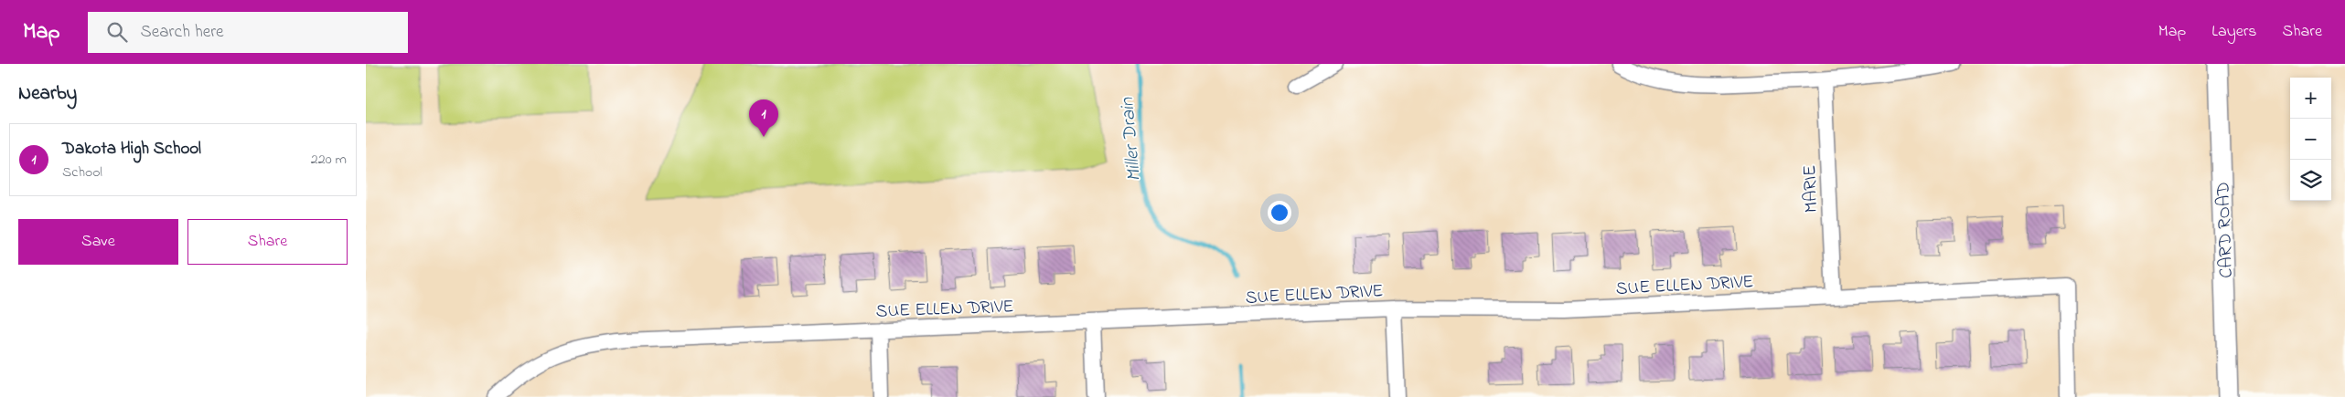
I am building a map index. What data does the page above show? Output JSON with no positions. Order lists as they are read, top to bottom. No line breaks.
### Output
{"streets":{"street":["MARIE","CARD ROAD","SUE ELLEN DRIVE"]},"crossings":[["MARIE","SUE ELLEN DRIVE"]],"water":["Miller Drain"],"page":{"header":"Map","search":"Search here","nav":["Map","Layers","Share"],"heading":"Nearby","map_buttons":["+","−"],"pins":"1","list":[{"mark":"1","name":"Dakota High School","note":"School","value":"220 m"}],"buttons":["Save","Share"]}}
